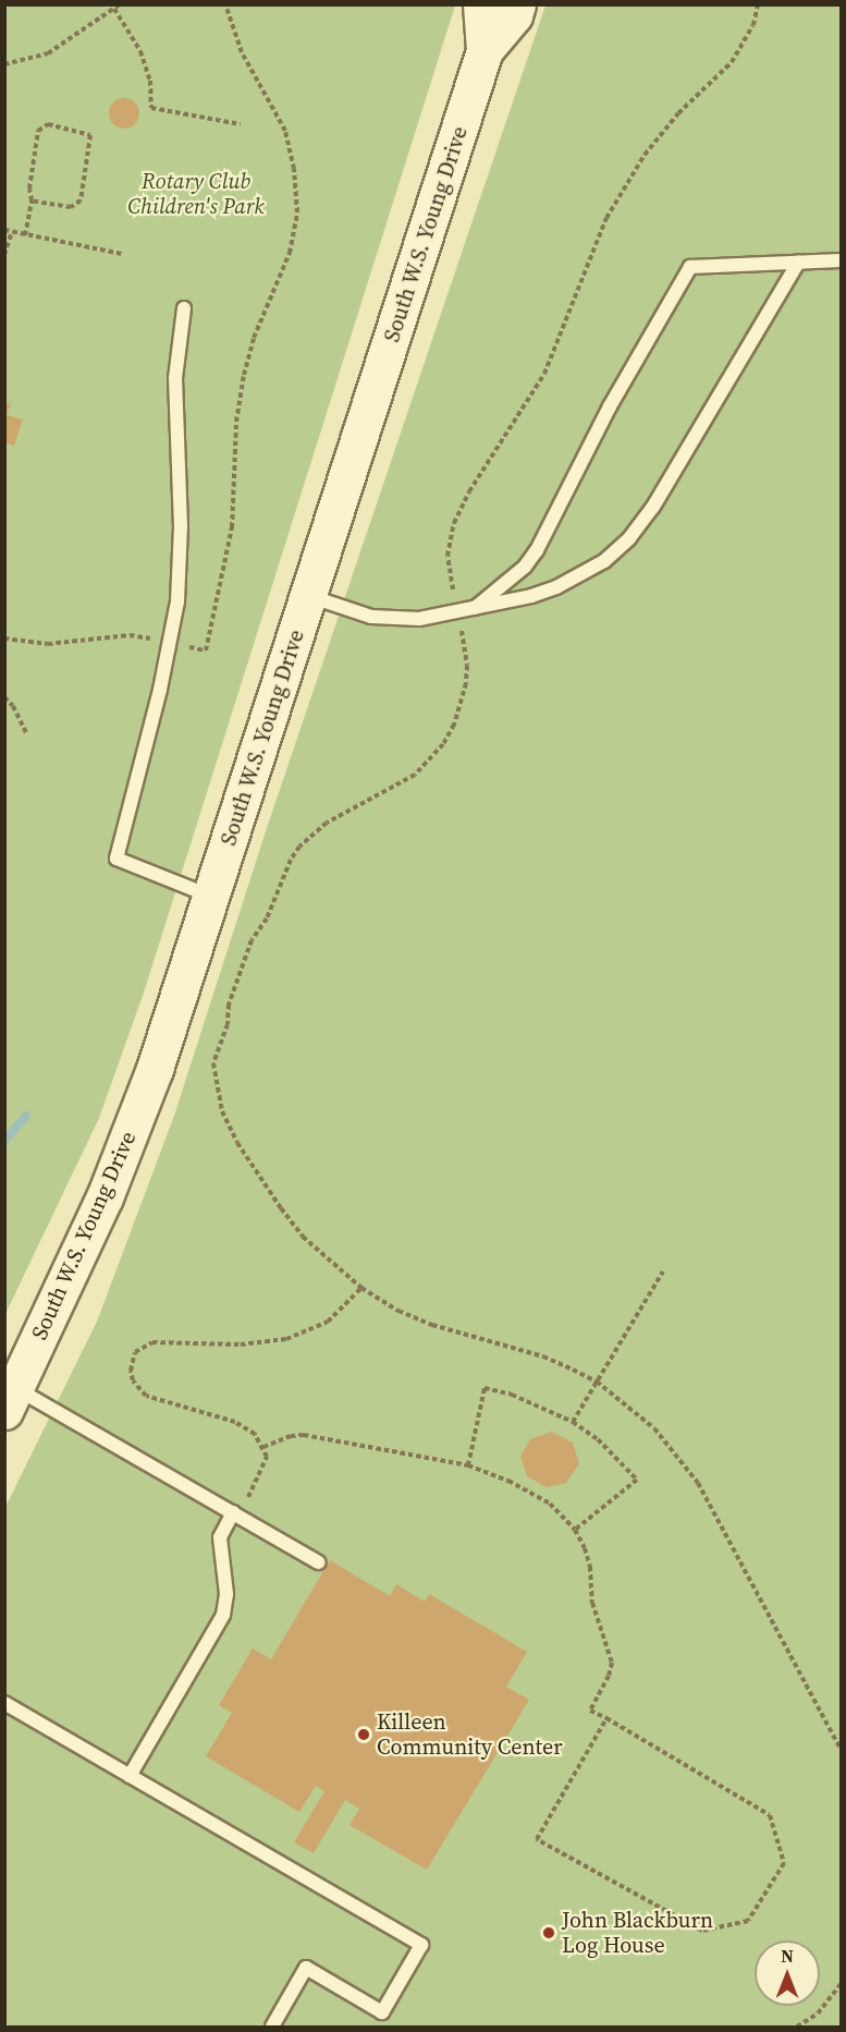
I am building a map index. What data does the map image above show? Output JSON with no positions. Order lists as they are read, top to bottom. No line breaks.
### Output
{"streets":{"main road":["South W.S. Young Drive"]},"parks":["Rotary Club Children's Park"],"places":["Killeen Community Center","John Blackburn Log House"],"north":"top"}
